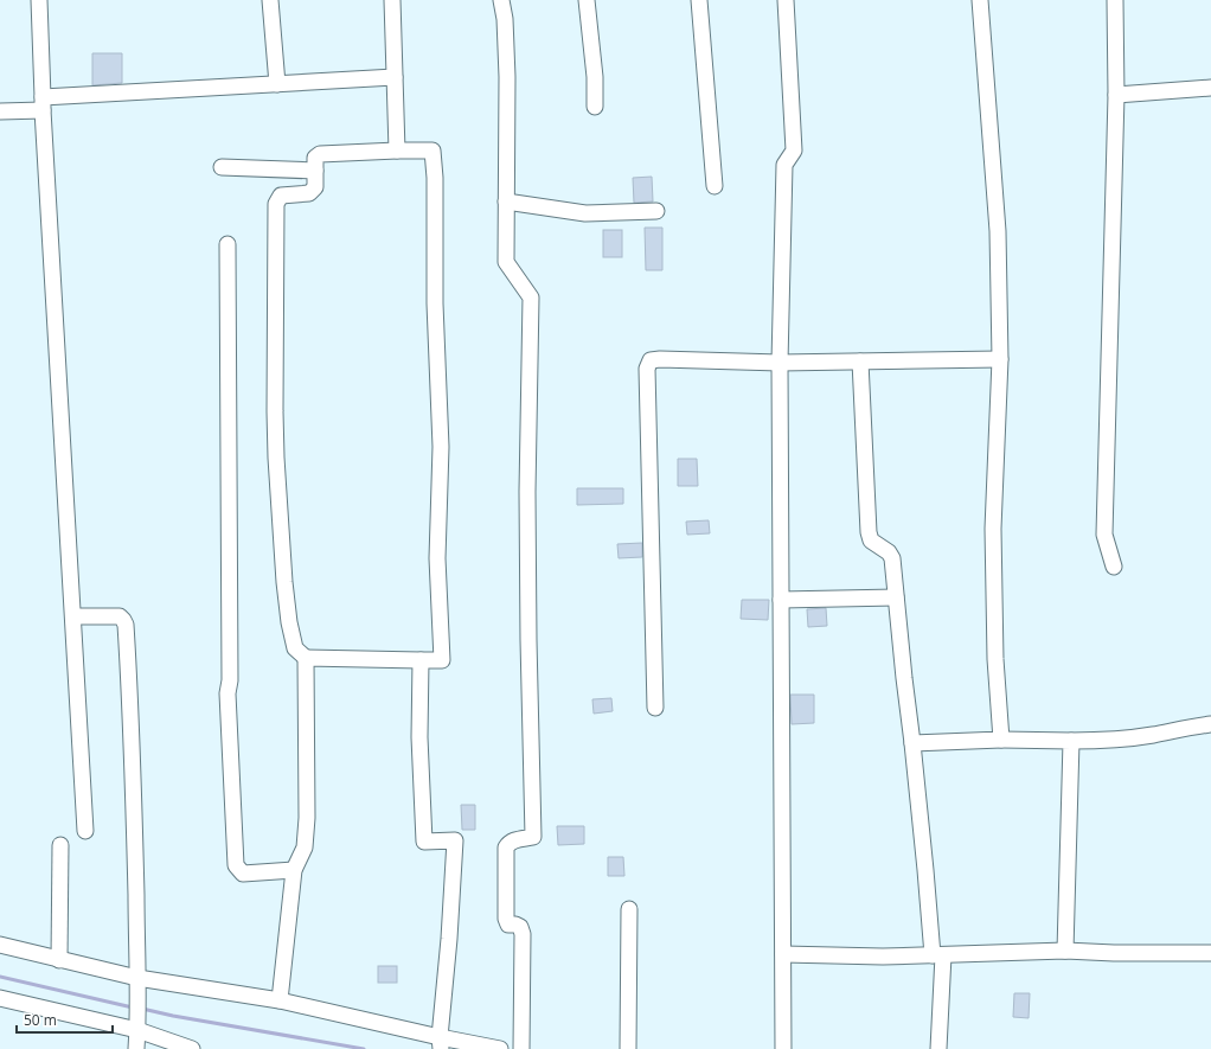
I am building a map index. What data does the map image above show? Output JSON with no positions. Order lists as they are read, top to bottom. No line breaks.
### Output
{"scale_bar":"50 m"}
